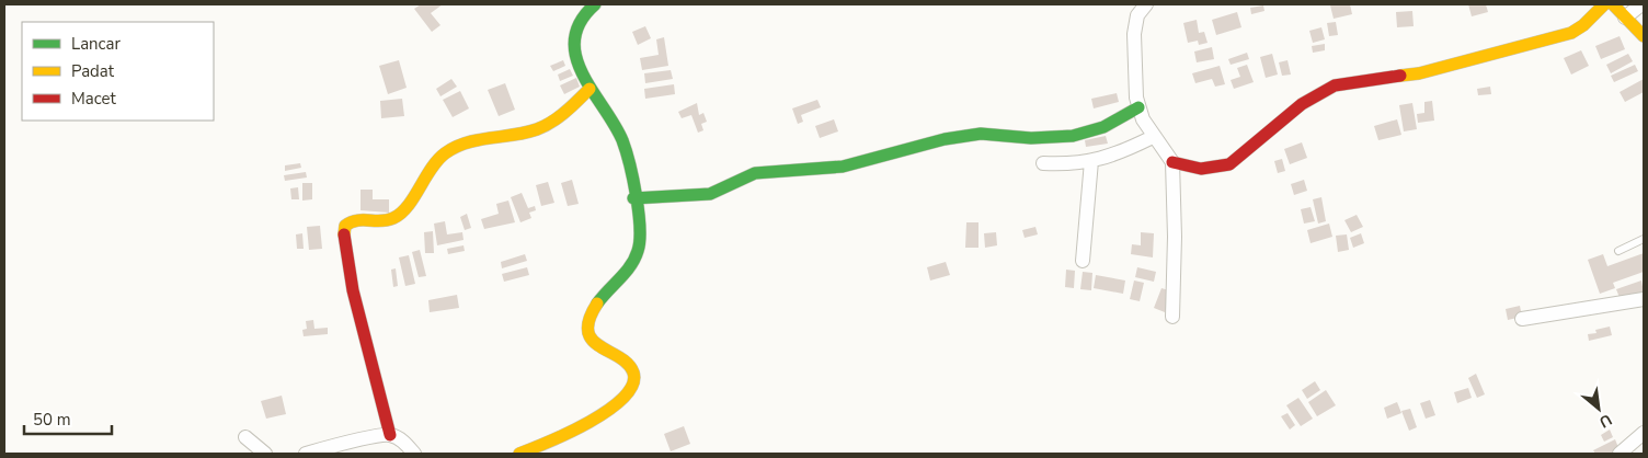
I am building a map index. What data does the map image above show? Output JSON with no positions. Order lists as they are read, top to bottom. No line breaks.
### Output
{"legend":["Lancar","Padat","Macet"],"scale_bar":"50 m","north":"bottom right"}
